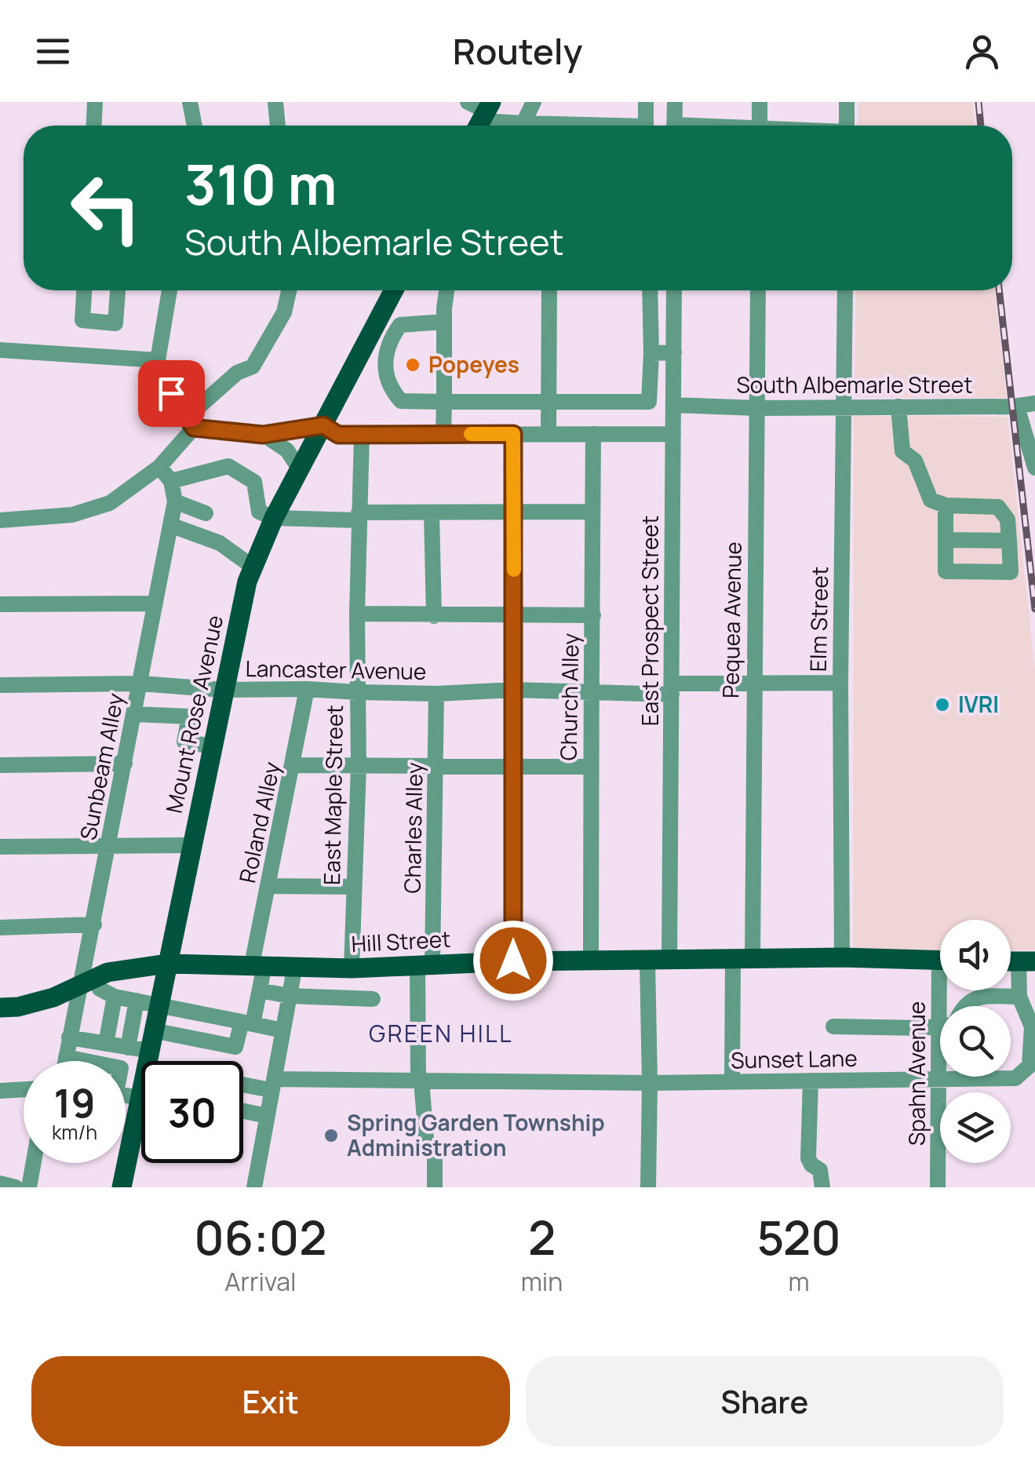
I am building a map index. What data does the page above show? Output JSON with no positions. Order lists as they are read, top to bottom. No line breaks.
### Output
{"streets":{"main road":["Mount Rose Avenue","Hill Street"],"street":["South Albemarle Street","Elm Street","Pequea Avenue","East Prospect Street","Lancaster Avenue","Church Alley","Sunbeam Alley","East Maple Street","Roland Alley","Charles Alley","Sunset Lane","Spahn Avenue"]},"crossings":[["South Albemarle Street","Elm Street"],["South Albemarle Street","Pequea Avenue"],["South Albemarle Street","East Prospect Street"],["Elm Street","Lancaster Avenue"],["Elm Street","Hill Street"],["Pequea Avenue","Lancaster Avenue"],["Pequea Avenue","Hill Street"],["Pequea Avenue","Sunset Lane"],["East Prospect Street","Lancaster Avenue"],["East Prospect Street","Hill Street"],["Lancaster Avenue","Church Alley"],["Lancaster Avenue","Mount Rose Avenue"],["Lancaster Avenue","Sunbeam Alley"],["Lancaster Avenue","East Maple Street"],["Lancaster Avenue","Roland Alley"],["Lancaster Avenue","Charles Alley"],["Church Alley","Hill Street"],["Mount Rose Avenue","Hill Street"],["Sunbeam Alley","Hill Street"],["East Maple Street","Hill Street"],["Roland Alley","Hill Street"],["Charles Alley","Hill Street"],["Charles Alley","Sunset Lane"],["Sunset Lane","Spahn Avenue"]],"districts":["GREEN HILL"],"places":["Popeyes","IVRI","Spring Garden Township Administration"],"page":{"header":"Routely","turn":["310 m","South Albemarle Street"],"speed":"19 km/h","limit":"30","eta":["06:02","Arrival","2","min","520","m"],"buttons":["Exit","Share"]}}
